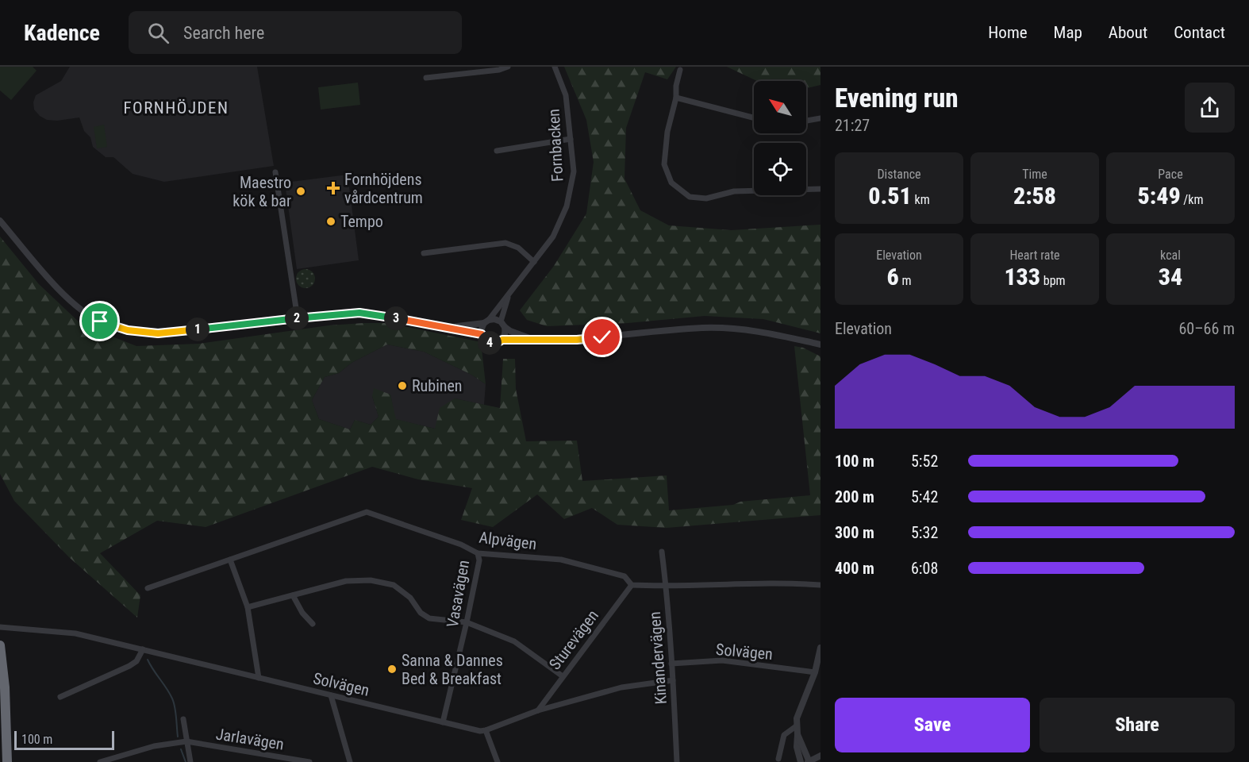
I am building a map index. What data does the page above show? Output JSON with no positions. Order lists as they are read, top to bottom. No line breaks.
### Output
{"streets":{"street":["Fornbacken","Alpvägen","Vasavägen","Sturevägen","Solvägen","Kinandervägen","Jarlavägen"]},"crossings":[["Alpvägen","Vasavägen"],["Alpvägen","Sturevägen"],["Alpvägen","Kinandervägen"],["Vasavägen","Solvägen"],["Sturevägen","Solvägen"],["Solvägen","Kinandervägen"]],"districts":["FORNHÖJDEN"],"places":{"health":["Fornhöjdens vårdcentrum"],"other":["Maestro kök & bar","Tempo","Rubinen","Sanna & Dannes Bed & Breakfast"]},"scale_bar":"100 m","north":"top left","page":{"header":"Kadence","search":"Search here","nav":["Home","Map","About","Contact"],"heading":["Evening run","21:27"],"stats":[["Distance","0.51 km"],["Time","2:58"],["Pace","5:49 /km"],["Elevation","6 m"],["Heart rate","133 bpm"],["kcal","34"]],"pins":["2","3","1","4"],"chart":["Elevation","60–66 m"],"list":[{"name":"100 m","note":"5:52"},{"name":"200 m","note":"5:42"},{"name":"300 m","note":"5:32"},{"name":"400 m","note":"6:08"}],"buttons":["Save","Share"],"scale":"100 m"}}
